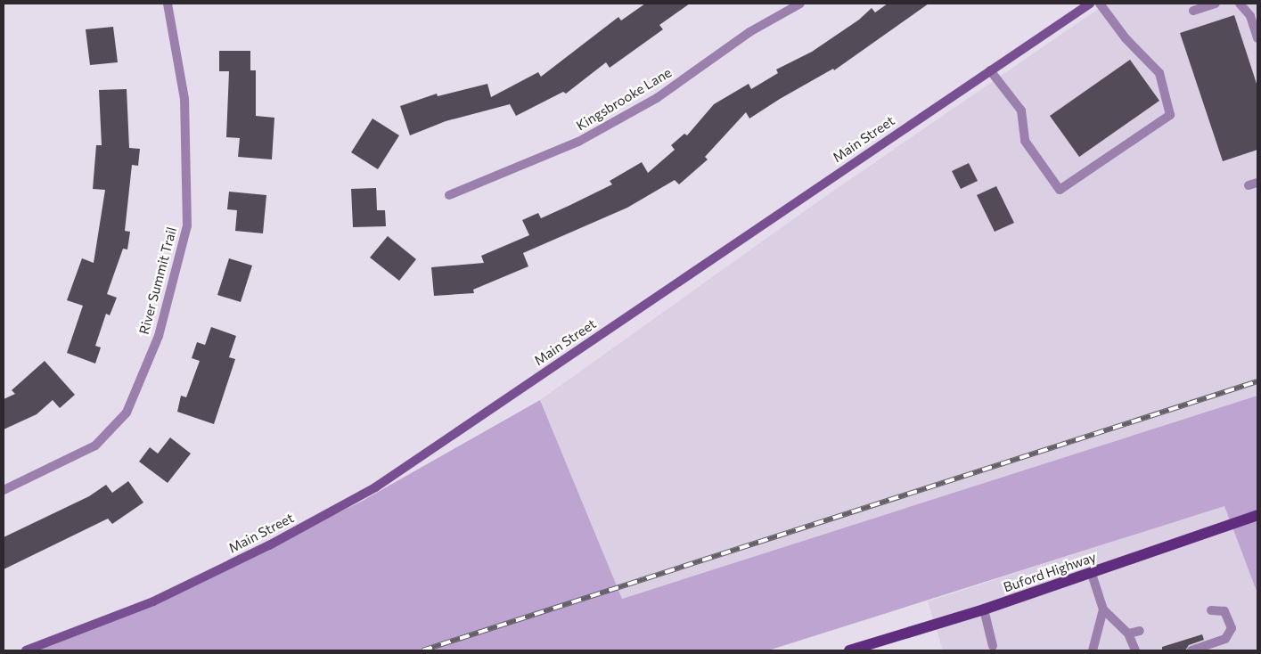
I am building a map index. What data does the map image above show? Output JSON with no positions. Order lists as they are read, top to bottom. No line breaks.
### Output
{"streets":{"main road":["Buford Highway"],"street":["Kingsbrooke Lane","Main Street","River Summit Trail"]}}
